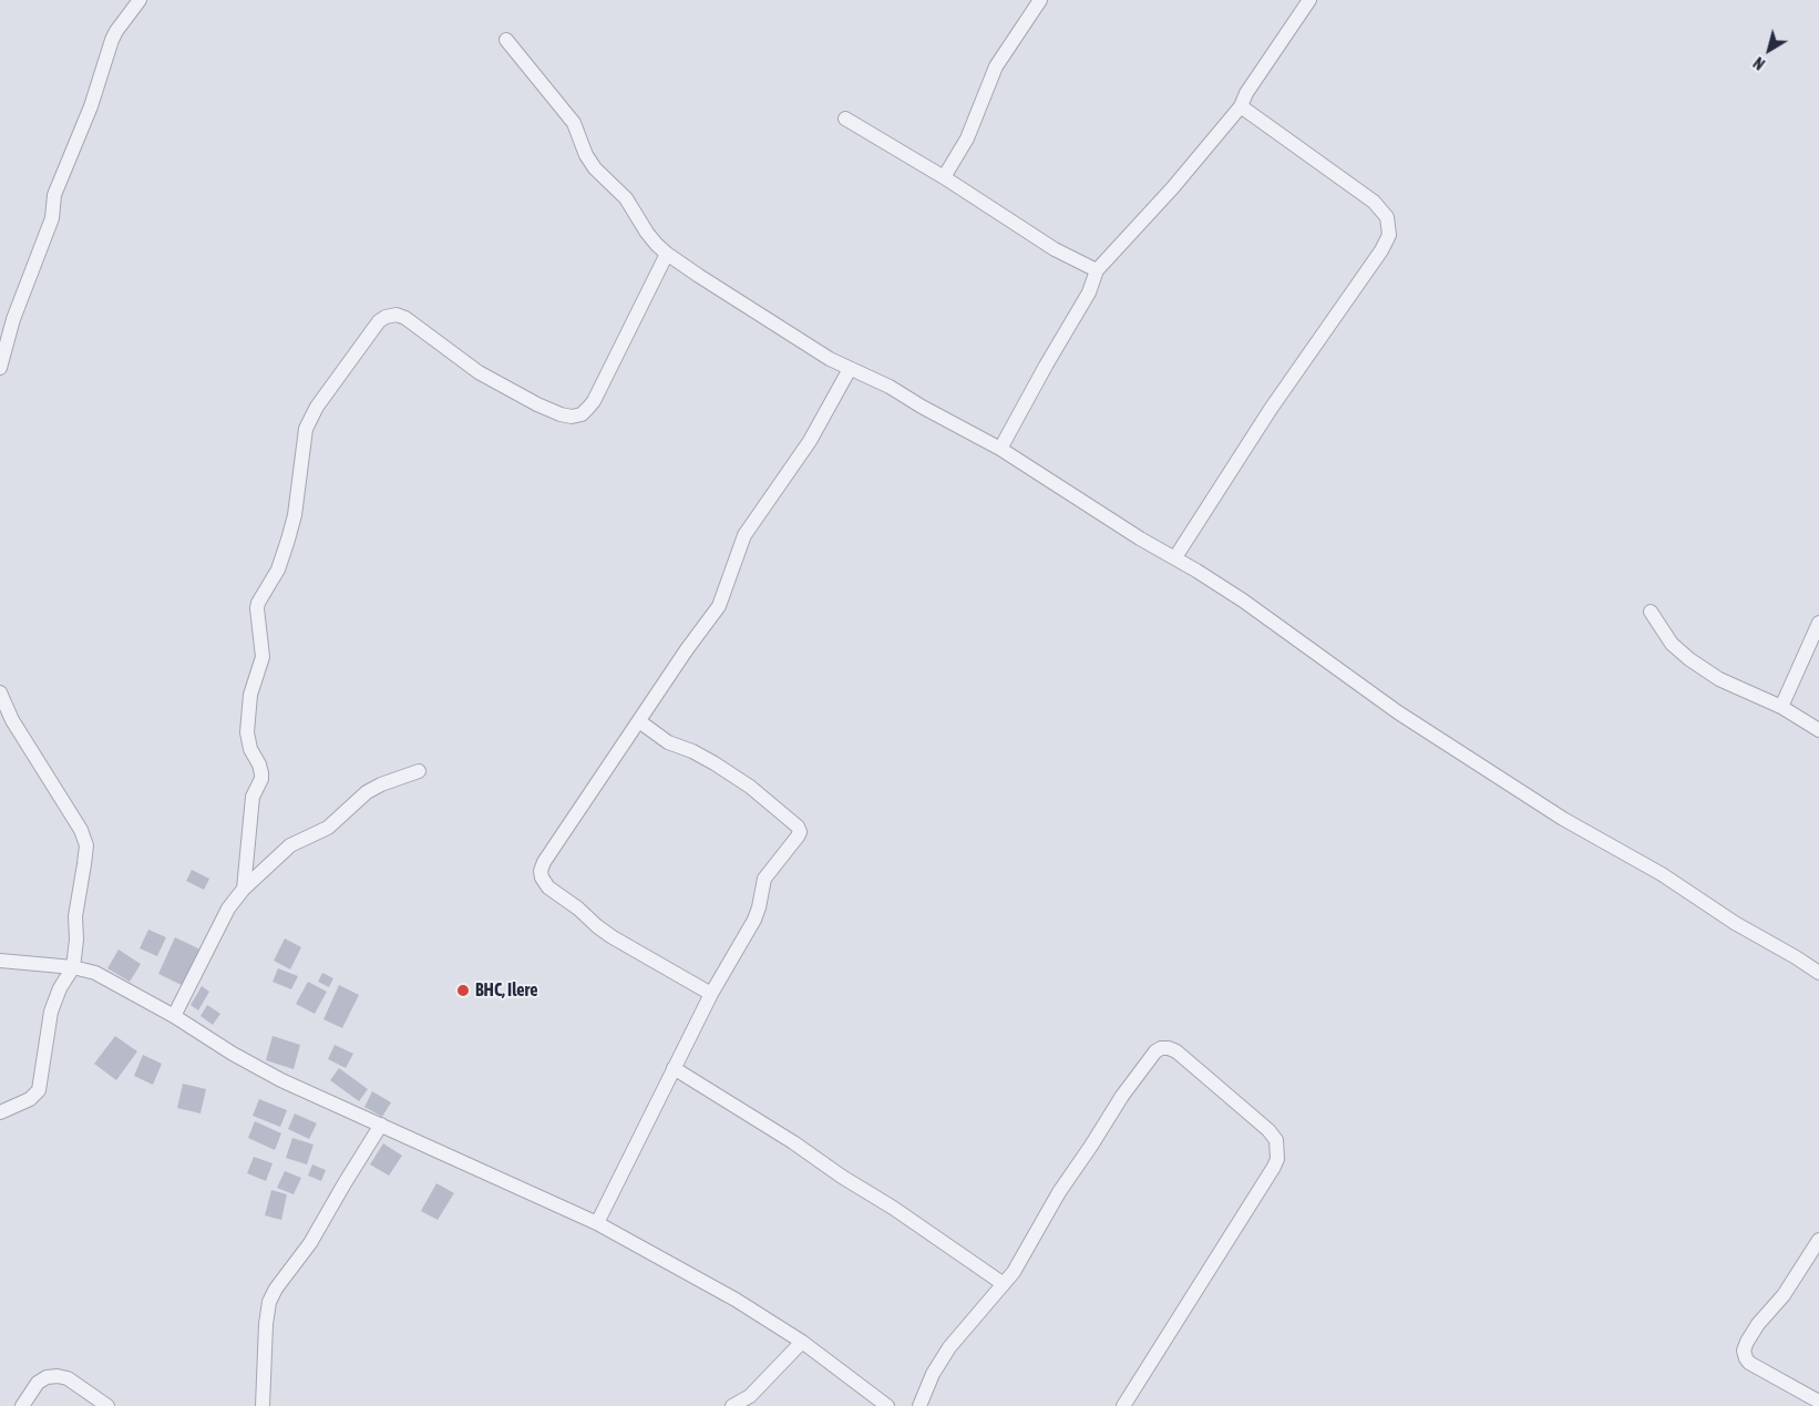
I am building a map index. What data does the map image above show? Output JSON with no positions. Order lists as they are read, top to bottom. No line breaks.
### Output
{"places":["BHC, Ilere"],"north":"bottom left"}
